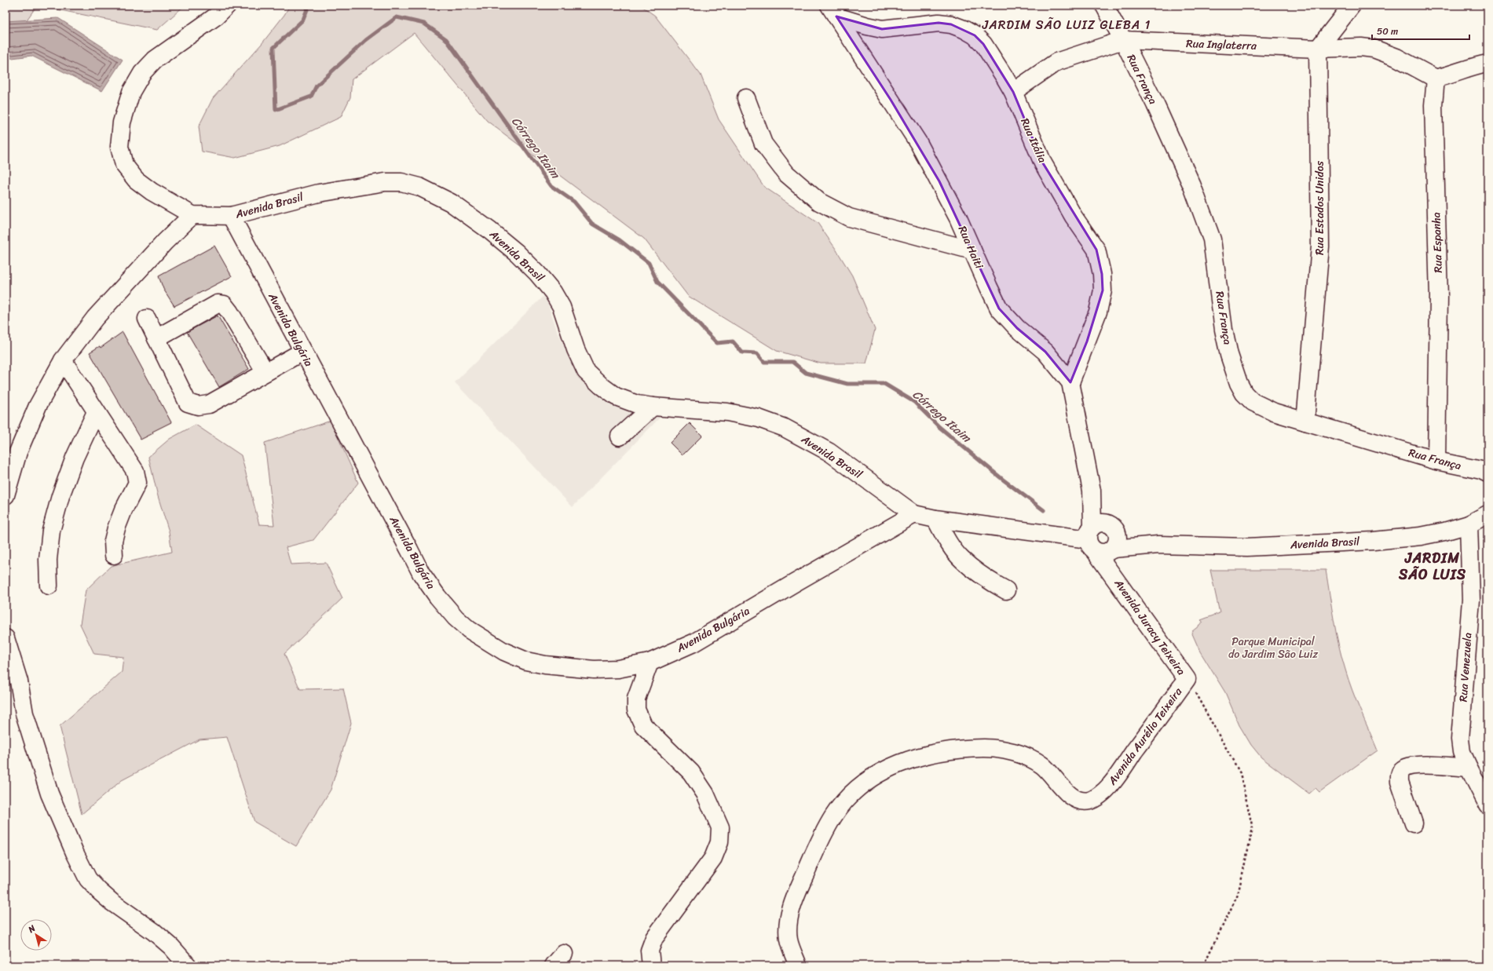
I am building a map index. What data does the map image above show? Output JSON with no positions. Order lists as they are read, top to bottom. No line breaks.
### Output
{"streets":{"street":["Rua Inglaterra","Rua França","Rua Itália","Avenida Brasil","Rua Estados Unidos","Rua Espanha","Rua Haiti","Avenida Bulgária","Avenida Juracy Teixeira","Rua Venezuela","Avenida Aurélio Teixeira"]},"crossings":[["Rua Inglaterra","Rua França"],["Rua Inglaterra","Rua Itália"],["Rua Inglaterra","Rua Estados Unidos"],["Rua Inglaterra","Rua Espanha"],["Rua França","Rua Estados Unidos"],["Rua França","Rua Espanha"],["Rua Itália","Rua Haiti"],["Avenida Brasil","Rua Haiti"],["Avenida Brasil","Avenida Bulgária"],["Avenida Brasil","Avenida Juracy Teixeira"],["Avenida Brasil","Rua Venezuela"],["Rua Haiti","Avenida Juracy Teixeira"],["Avenida Juracy Teixeira","Avenida Aurélio Teixeira"]],"districts":["JARDIM SÃO LUIZ GLEBA 1","JARDIM SÃO LUIS"],"water":["Córrego Itaim"],"parks":["Parque Municipal do Jardim São Luiz"],"scale_bar":"50 m","north":"top left"}
